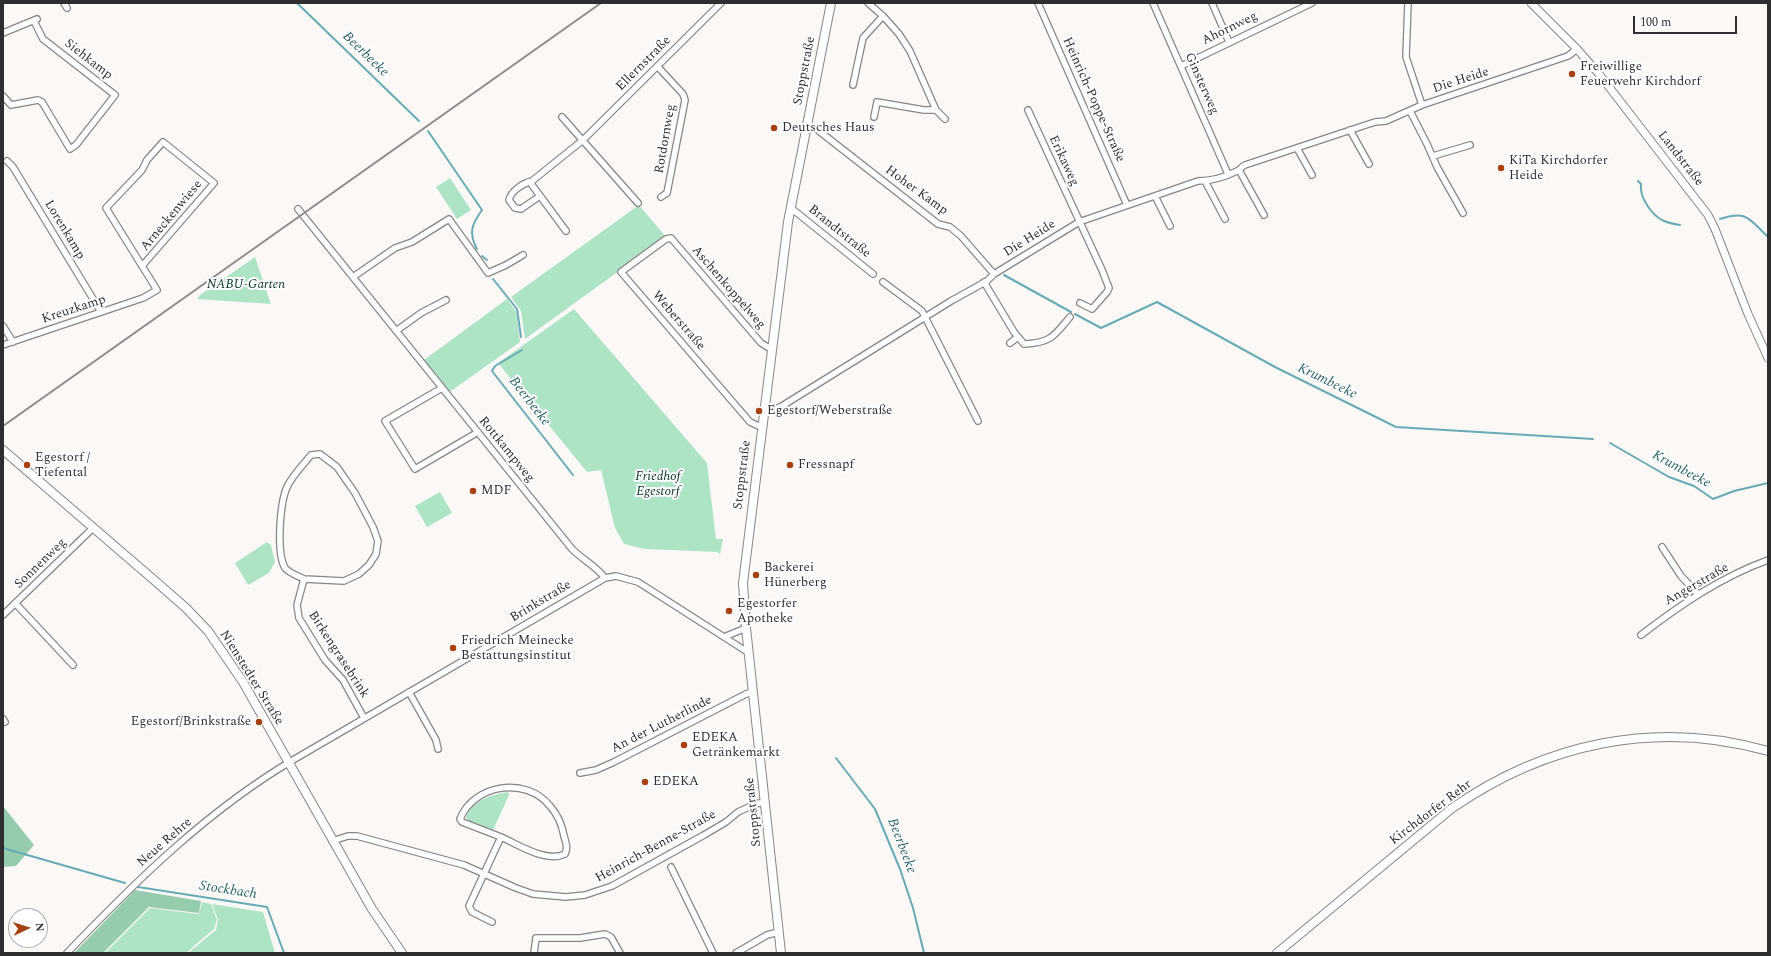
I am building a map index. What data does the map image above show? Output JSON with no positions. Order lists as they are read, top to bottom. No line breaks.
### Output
{"streets":{"main road":["Stoppstraße","Nienstedter Straße","Kirchdorfer Rehr"],"street":["Ahornweg","Siehkamp","Ellernstraße","Die Heide","Ginsterweg","Heinrich-Poppe-Straße","Rotdornweg","Landstraße","Erikaweg","Hoher Kamp","Arneckenwiese","Lorenkamp","Brandtstraße","Aschenkoppelweg","Kreuzkamp","Weberstraße","Rottkampweg","Sonnenweg","Angerstraße","Brinkstraße","Birkengrasebrink","An der Lutherlinde","Neue Rehre","Heinrich-Benne-Straße"]},"crossings":[["Ahornweg","Ginsterweg"],["Ellernstraße","Rotdornweg"],["Stoppstraße","Die Heide"],["Stoppstraße","Brandtstraße"],["Stoppstraße","Aschenkoppelweg"],["Stoppstraße","Weberstraße"],["Stoppstraße","An der Lutherlinde"],["Stoppstraße","Heinrich-Benne-Straße"],["Die Heide","Ginsterweg"],["Die Heide","Heinrich-Poppe-Straße"],["Die Heide","Landstraße"],["Die Heide","Erikaweg"],["Die Heide","Hoher Kamp"],["Arneckenwiese","Kreuzkamp"],["Lorenkamp","Kreuzkamp"],["Aschenkoppelweg","Weberstraße"],["Rottkampweg","Brinkstraße"],["Sonnenweg","Nienstedter Straße"],["Brinkstraße","Birkengrasebrink"],["Brinkstraße","Nienstedter Straße"],["Brinkstraße","Neue Rehre"],["Nienstedter Straße","Neue Rehre"],["Nienstedter Straße","Heinrich-Benne-Straße"]],"water":["Beerbeeke","Krumbeeke","Stockbach"],"parks":["NABU-Garten","Friedhof Egestorf"],"places":["Freiwillige Feuerwehr Kirchdorf","Deutsches Haus","KiTa Kirchdorfer Heide","Egestorf/Weberstraße","Egestorf / Tiefental","Fressnapf","MDF","Backerei Hünerberg","Egestorfer Apotheke","Friedrich Meinecke Bestattungsinstitut","Egestorf/Brinkstraße","EDEKA Getränkemarkt","EDEKA"],"scale_bar":"100 m","north":"right"}
